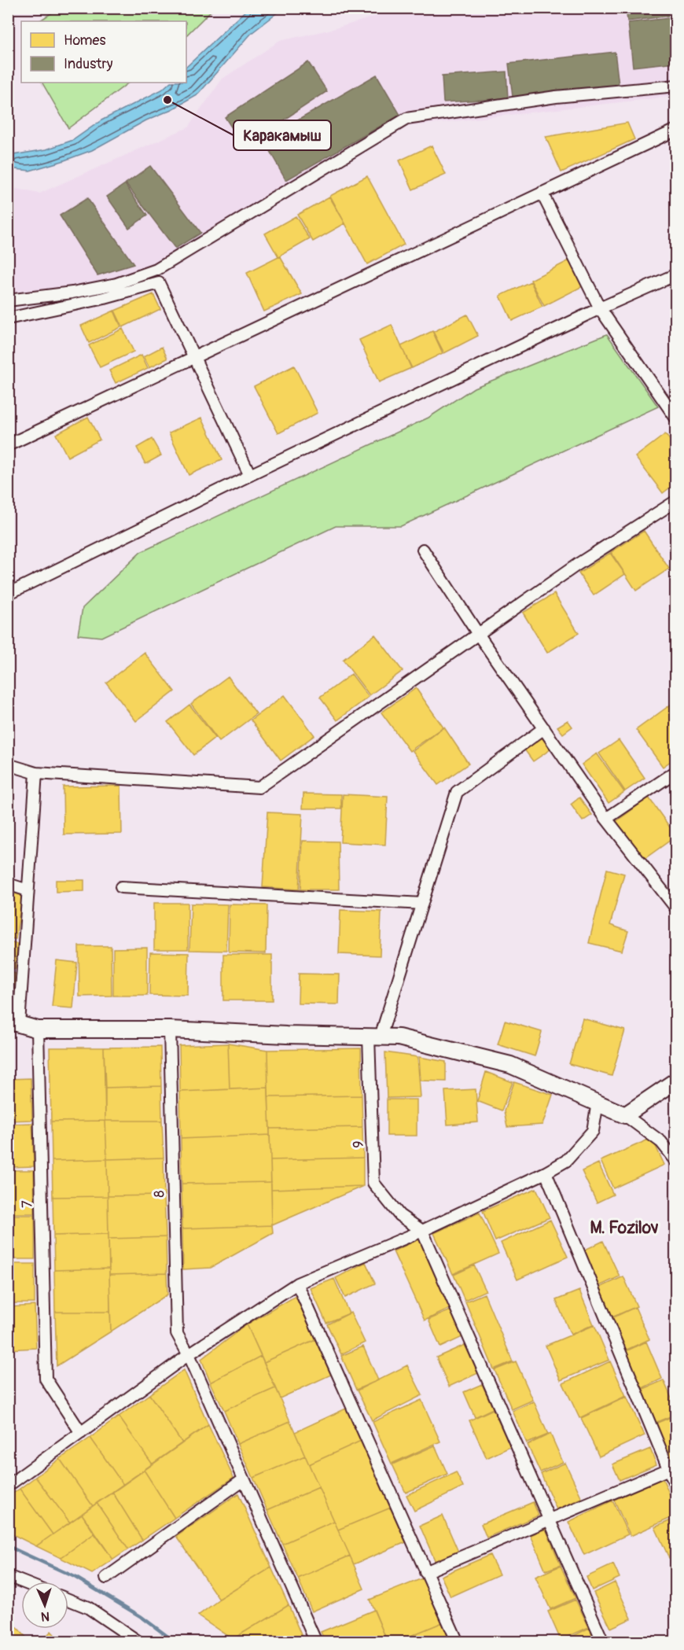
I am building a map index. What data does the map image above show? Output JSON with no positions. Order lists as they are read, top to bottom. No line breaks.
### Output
{"streets":{"street":["9","8","7"]},"districts":["M. Fozilov"],"places":["Каракамыш"],"legend":["Homes","Industry"],"north":"bottom"}
